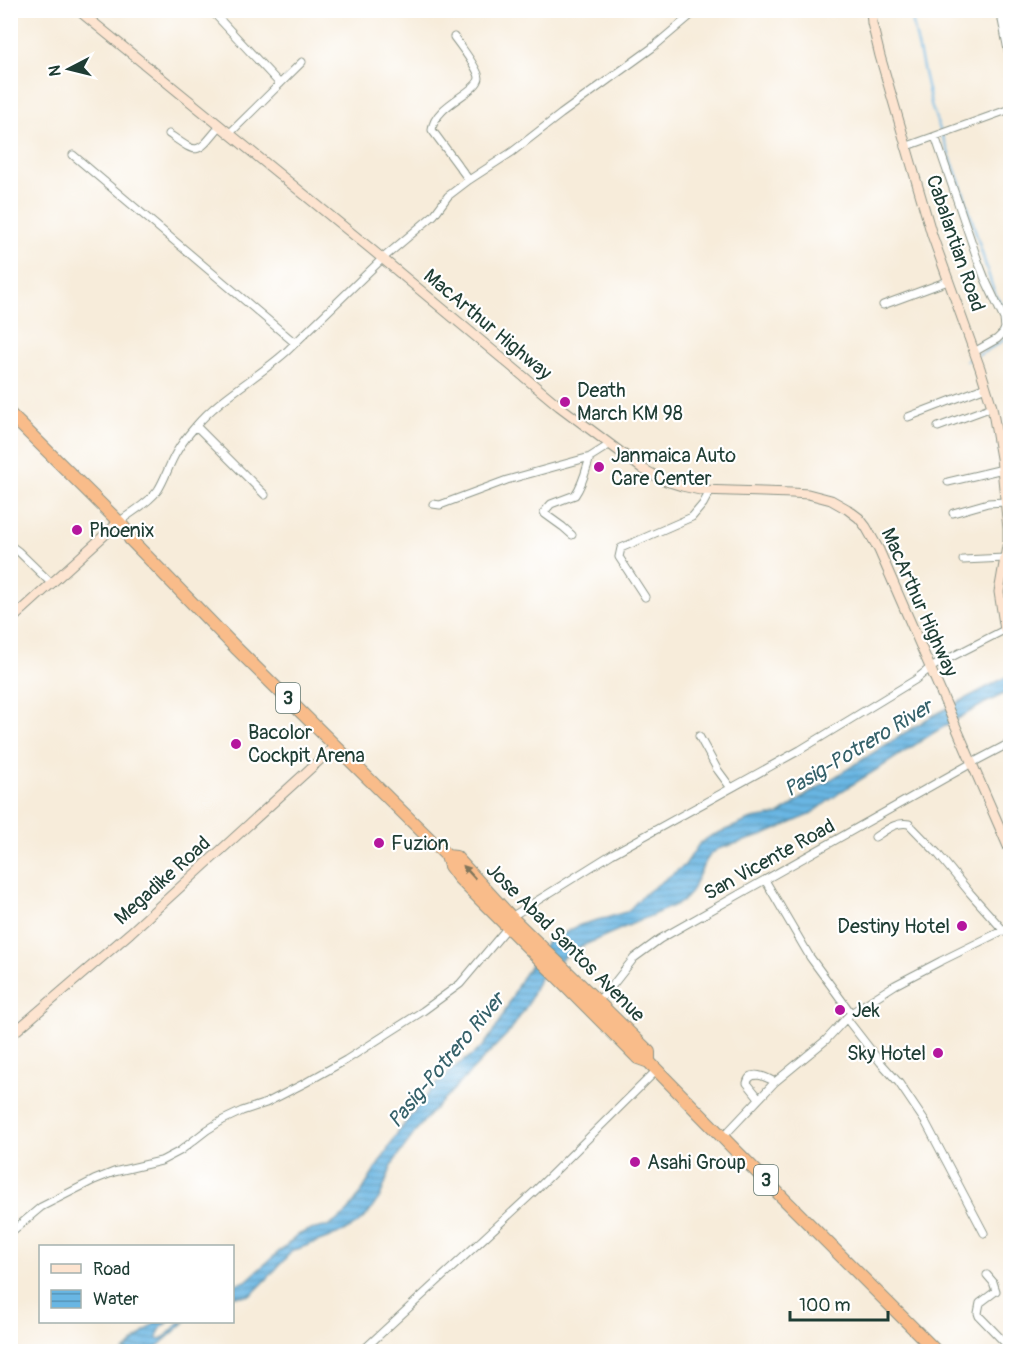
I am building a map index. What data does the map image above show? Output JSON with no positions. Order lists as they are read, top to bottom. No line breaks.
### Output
{"streets":{"highway":["3","Jose Abad Santos Avenue"],"main road":["Cabalantian Road","MacArthur Highway","Megadike Road"],"street":["San Vicente Road"]},"crossings":[["MacArthur Highway","San Vicente Road"],["San Vicente Road","Jose Abad Santos Avenue"],["Megadike Road","Jose Abad Santos Avenue"]],"water":["Pasig-Potrero River"],"places":["Death March KM 98","Janmaica Auto Care Center","Phoenix","Bacolor Cockpit Arena","Fuzion","Destiny Hotel","Jek","Sky Hotel","Asahi Group"],"legend":["Road","Water"],"scale_bar":"100 m","north":"left"}
